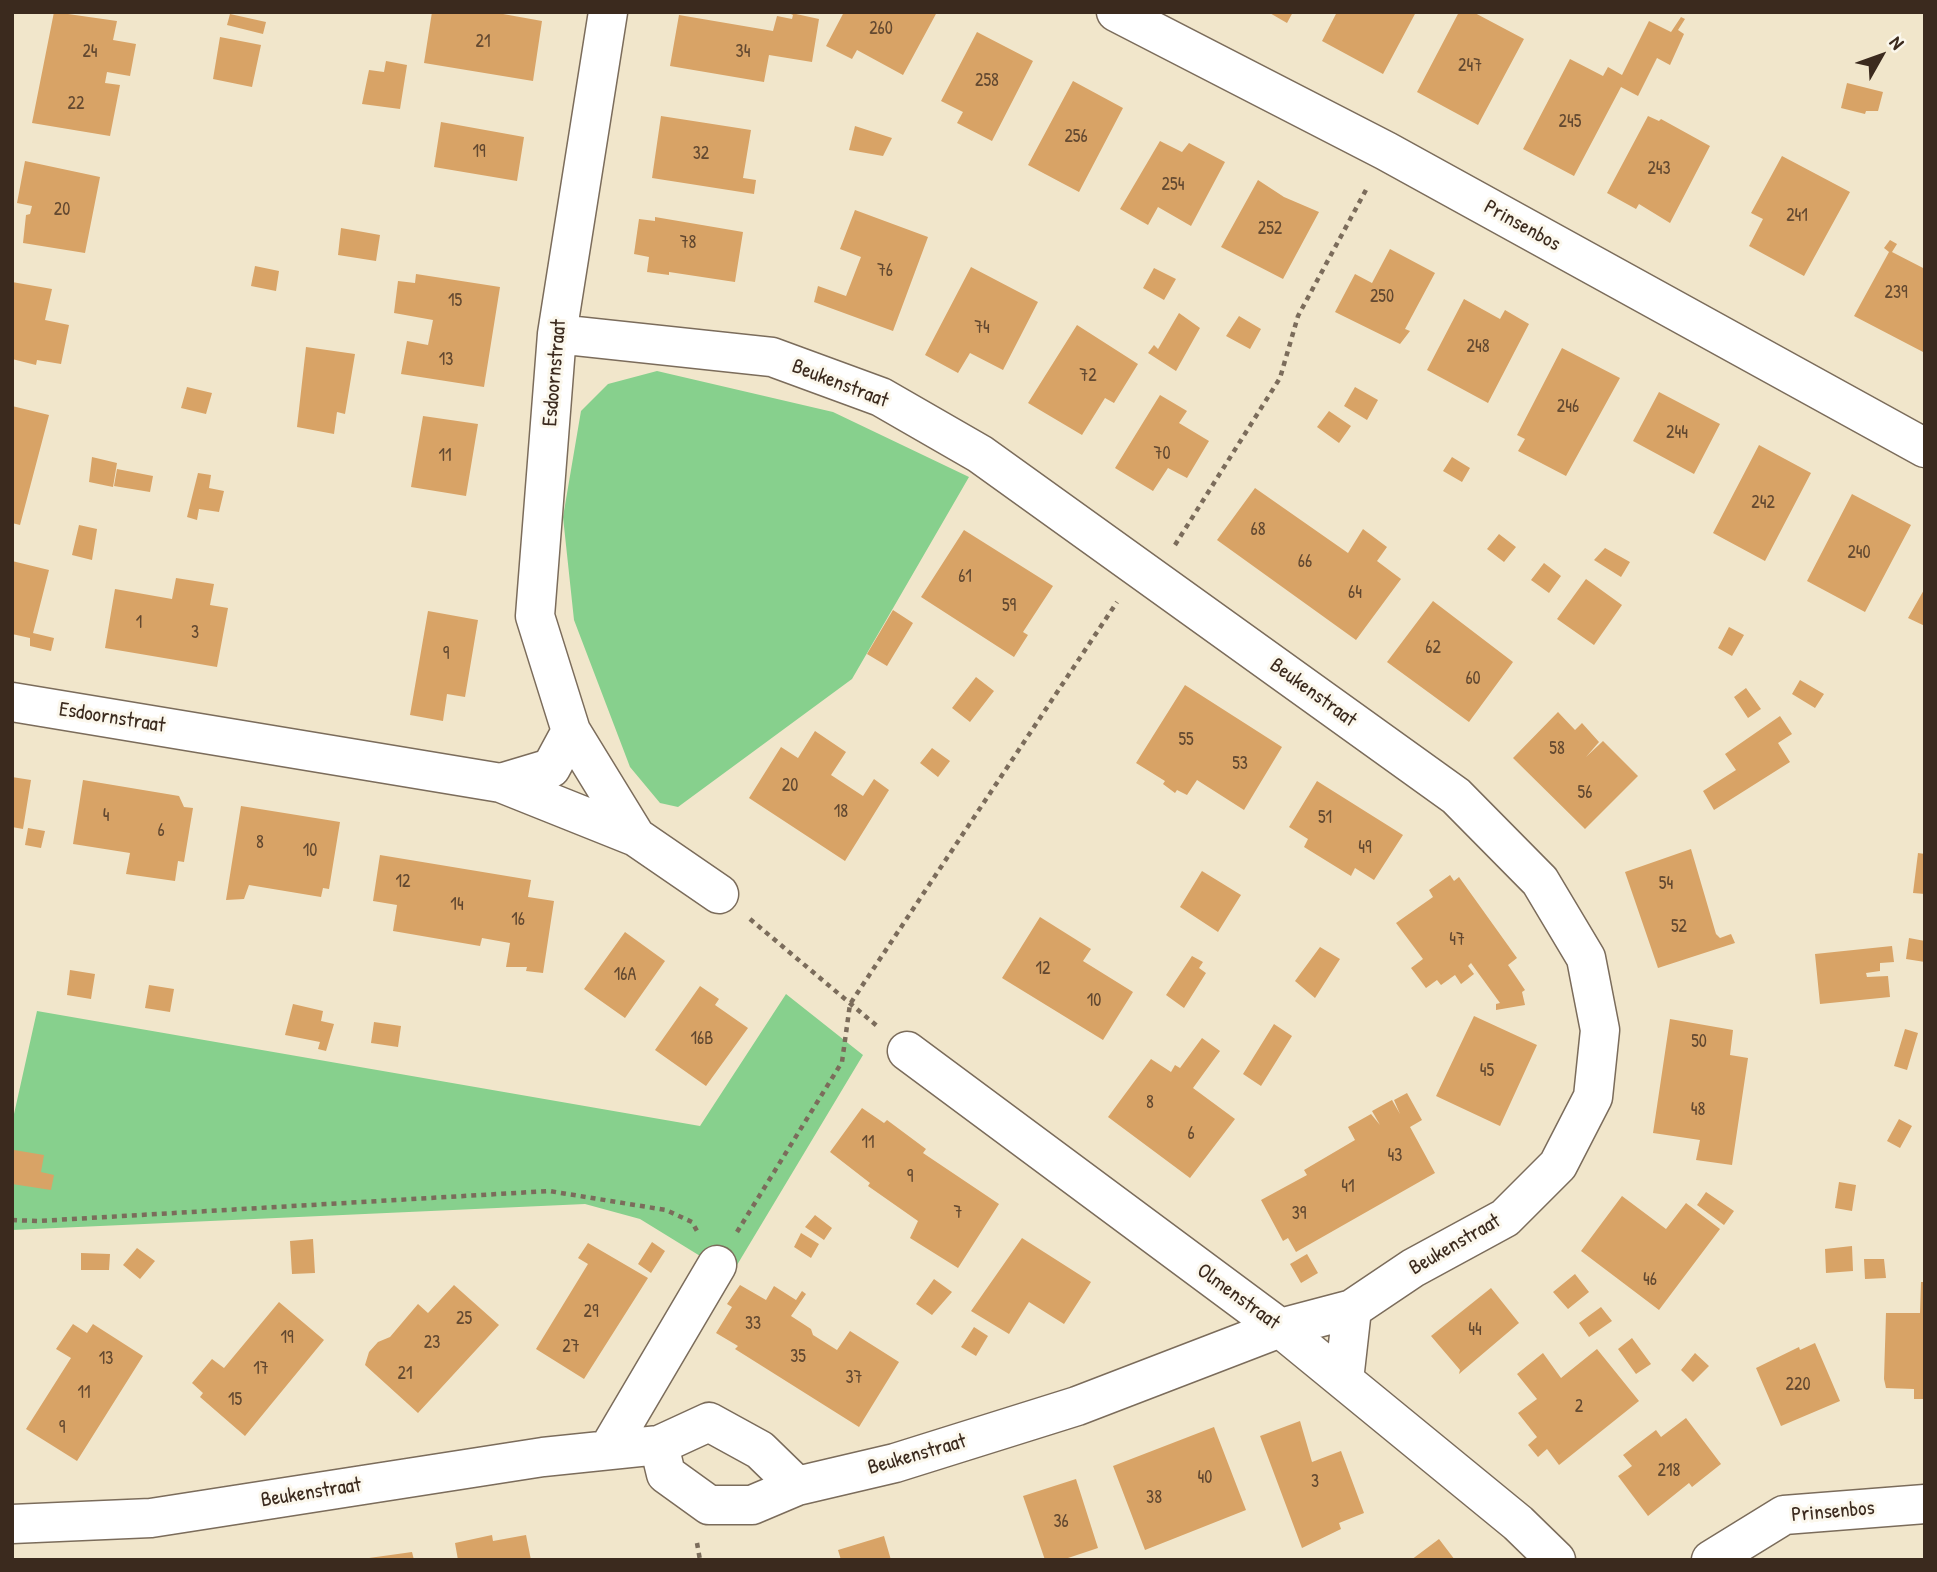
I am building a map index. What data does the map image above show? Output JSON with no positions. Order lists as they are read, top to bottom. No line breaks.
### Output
{"streets":{"street":["Prinsenbos","Esdoornstraat","Beukenstraat","Olmenstraat"]},"crossings":[["Esdoornstraat","Beukenstraat"],["Beukenstraat","Olmenstraat"]],"house_numbers":["260","21","24","34","247","258","22","245","256","19","32","243","254","20","241","252","78","76","239","250","15","74","248","13","72","246","244","70","11","242","68","240","66","61","64","59","1","3","62","9","60","55","58","53","20","56","18","4","51","6","8","49","10","12","54","14","16","52","47","12","16A","10","16B","50","45","8","48","6","11","43","9","41","7","39","46","29","25","33","44","19","23","27","35","13","17","21","37","220","11","15","2","9","218","40","3","38","36"],"north":"top right"}
